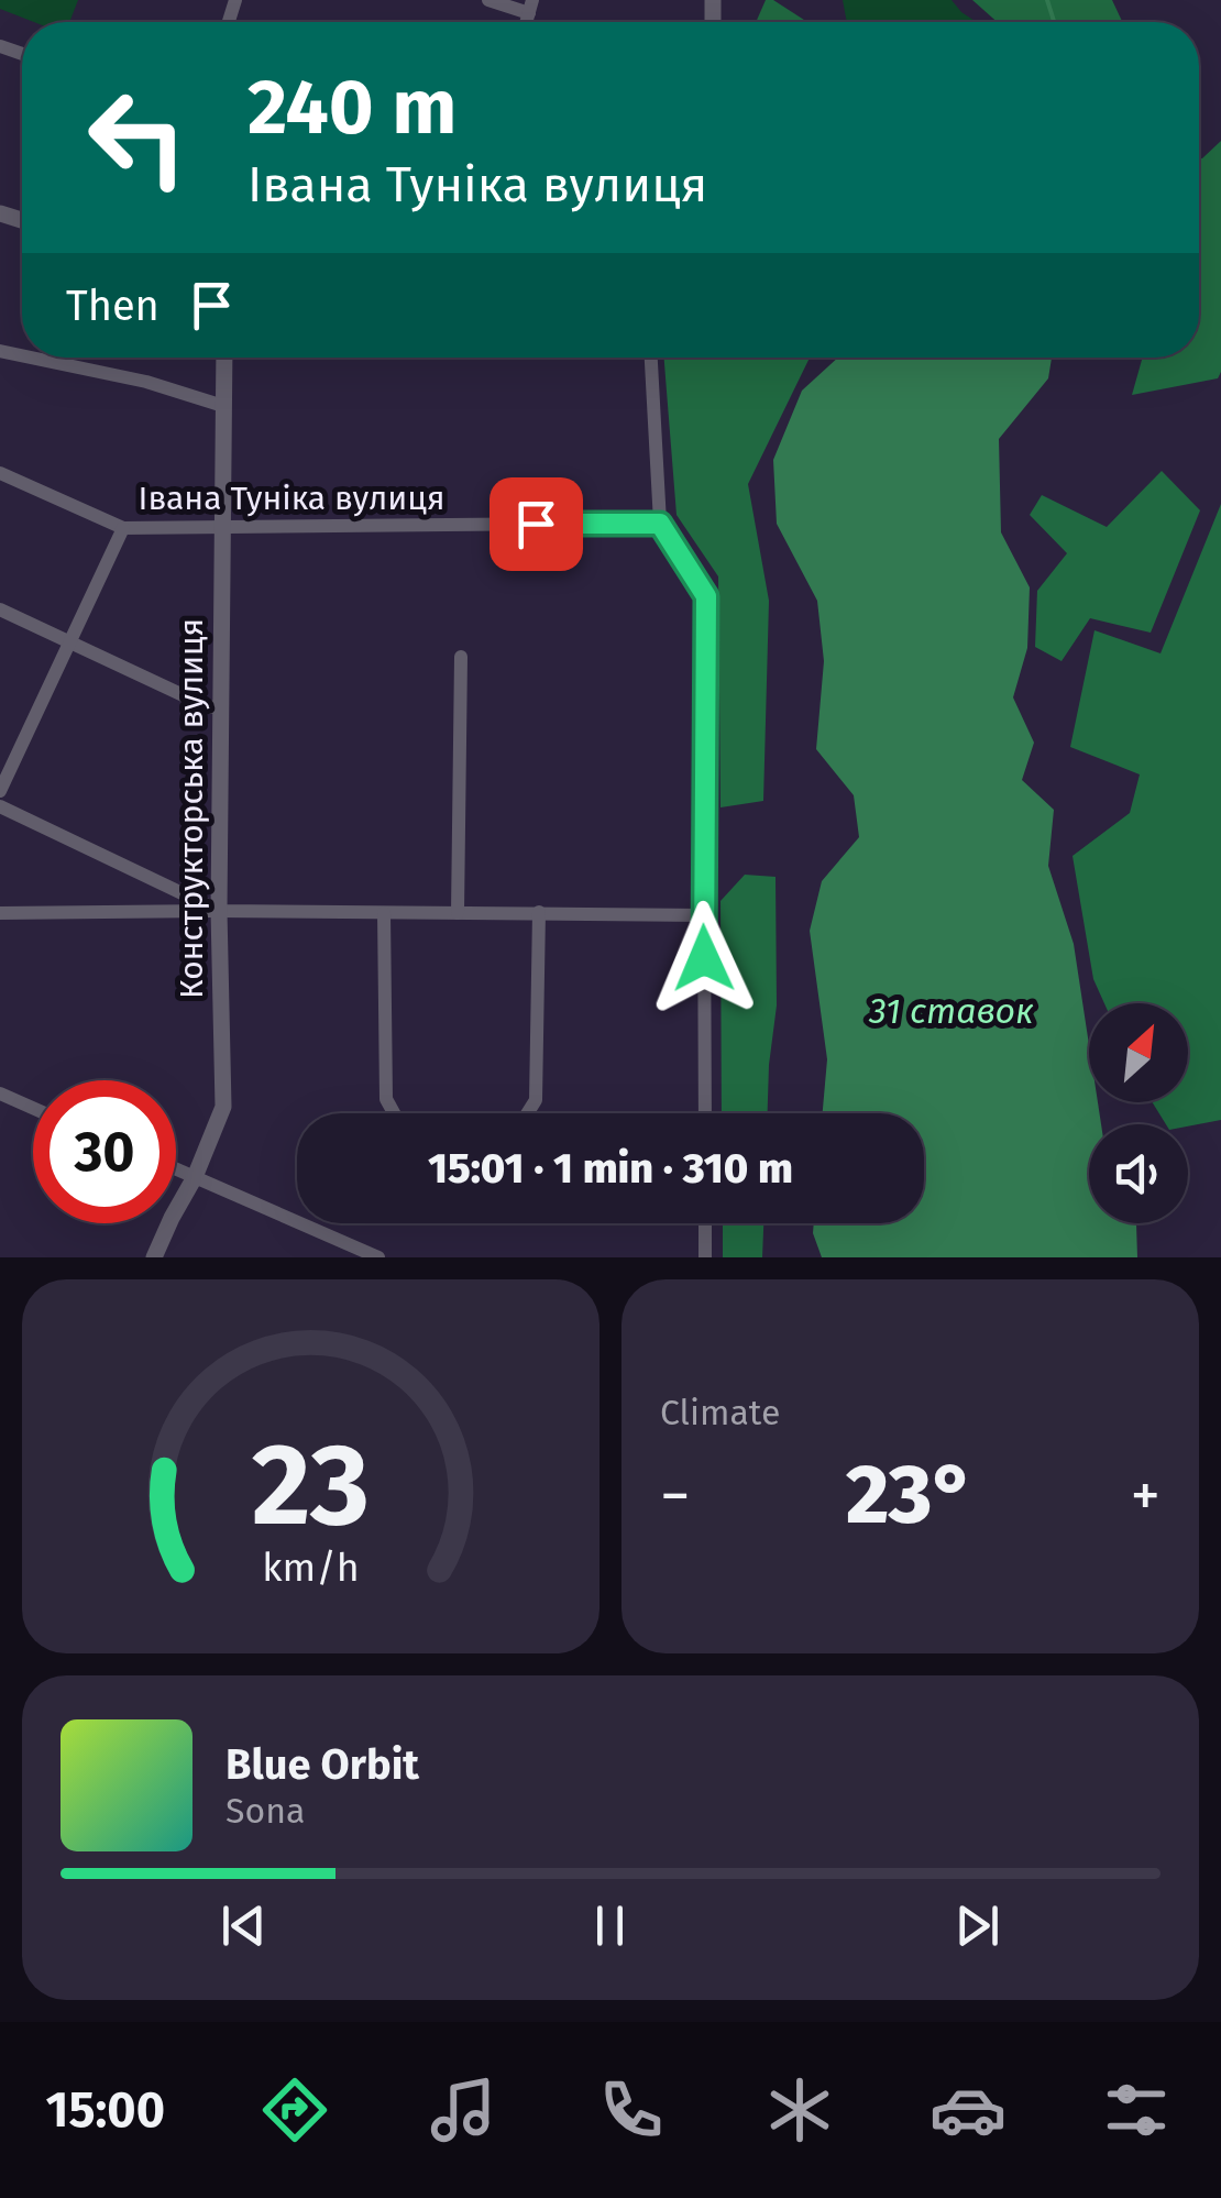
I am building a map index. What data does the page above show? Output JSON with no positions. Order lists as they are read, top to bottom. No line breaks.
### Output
{"streets":{"street":["Івана Туніка вулиця","Конструкторська вулиця"]},"crossings":[["Івана Туніка вулиця","Конструкторська вулиця"]],"water":["31 ставок"],"north":"top right","page":{"turn":["240 m","Івана Туніка вулиця"],"then":"Then","limit":"30","trip":"15:01 · 1 min · 310 m","tile":"Climate","heat":["−","23°","+"],"song":["Blue Orbit","Sona"],"tabs":"15:00","gauge":["23","km/h"]}}
